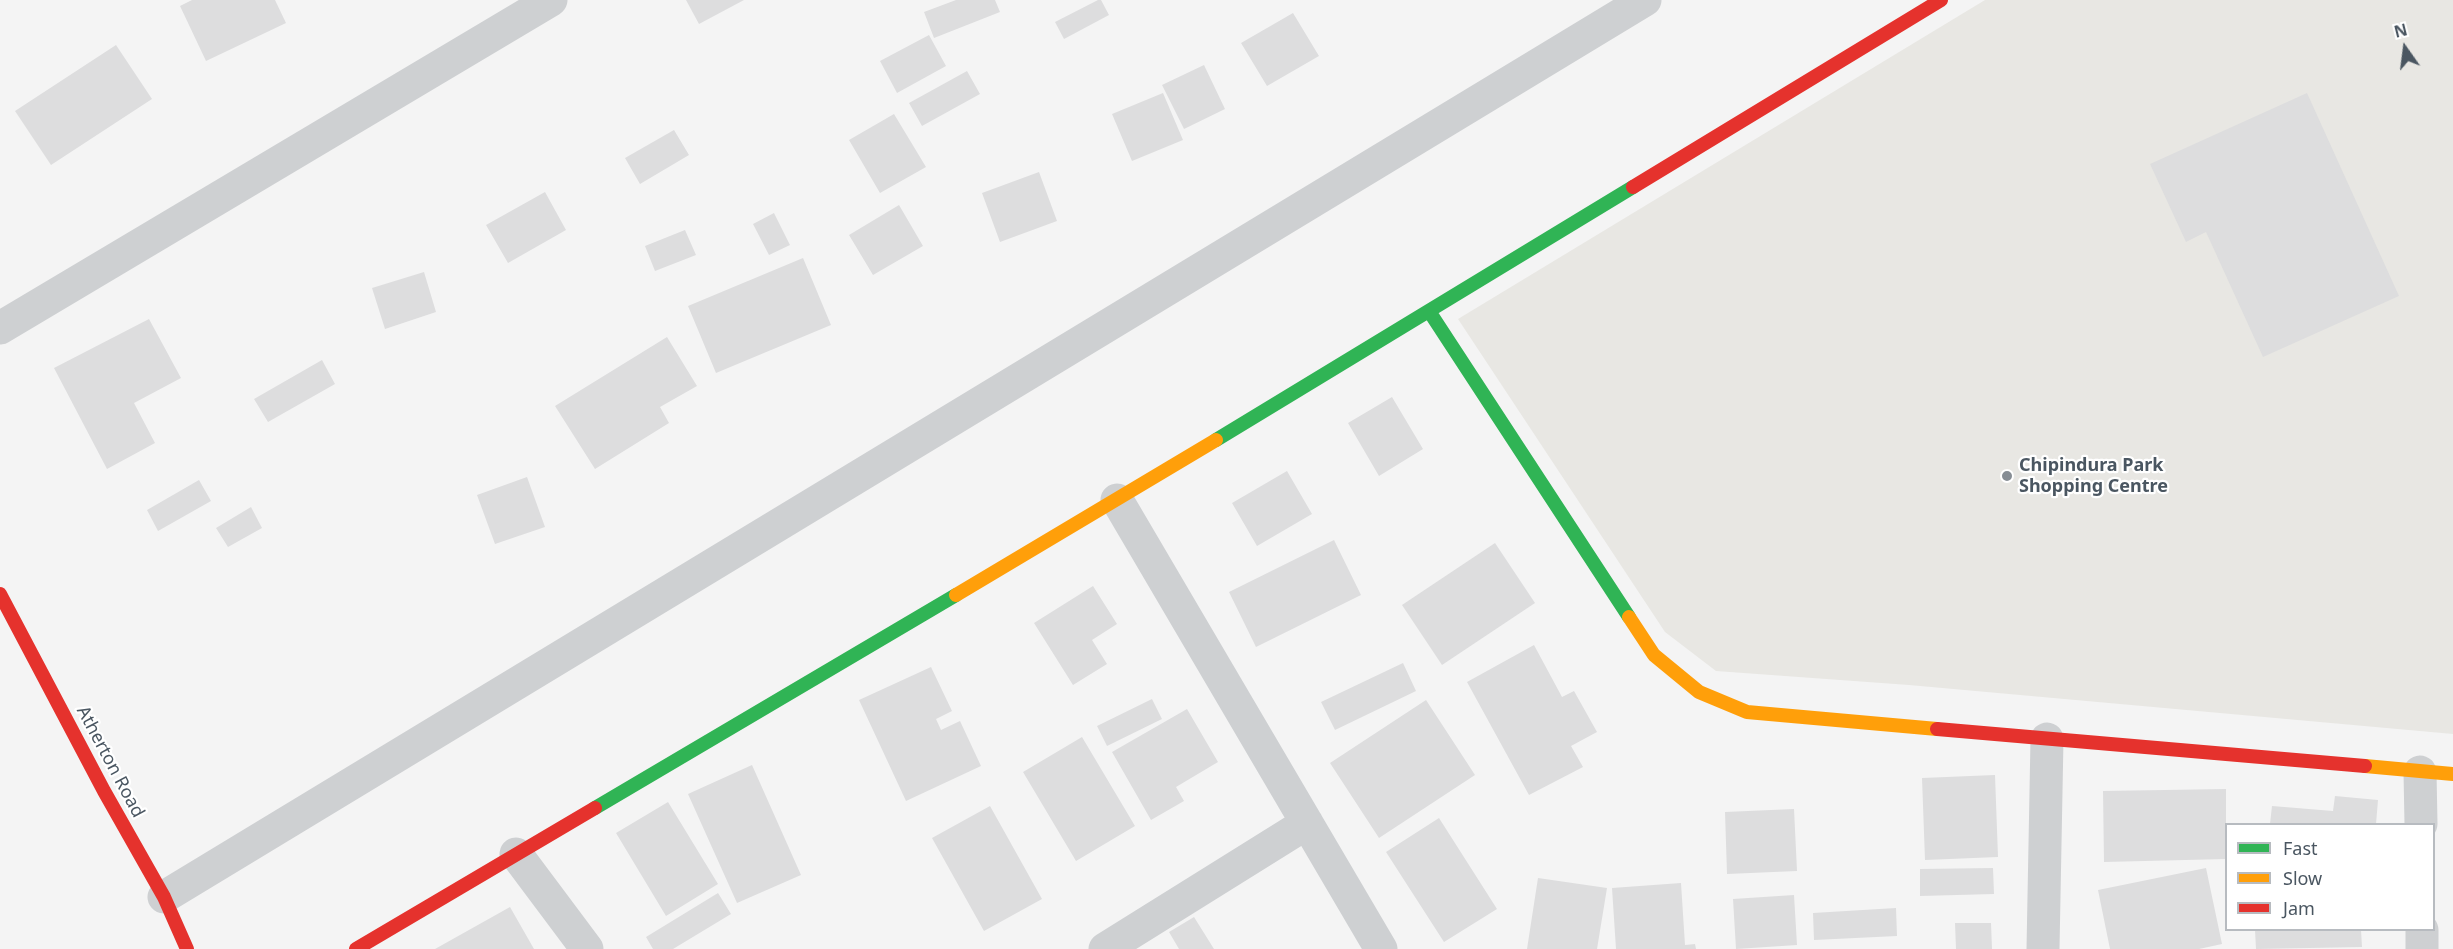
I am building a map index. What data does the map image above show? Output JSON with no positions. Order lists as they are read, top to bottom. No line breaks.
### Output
{"streets":{"street":["Atherton Road"]},"places":["Chipindura Park Shopping Centre"],"legend":["Fast","Slow","Jam"],"north":"top"}
